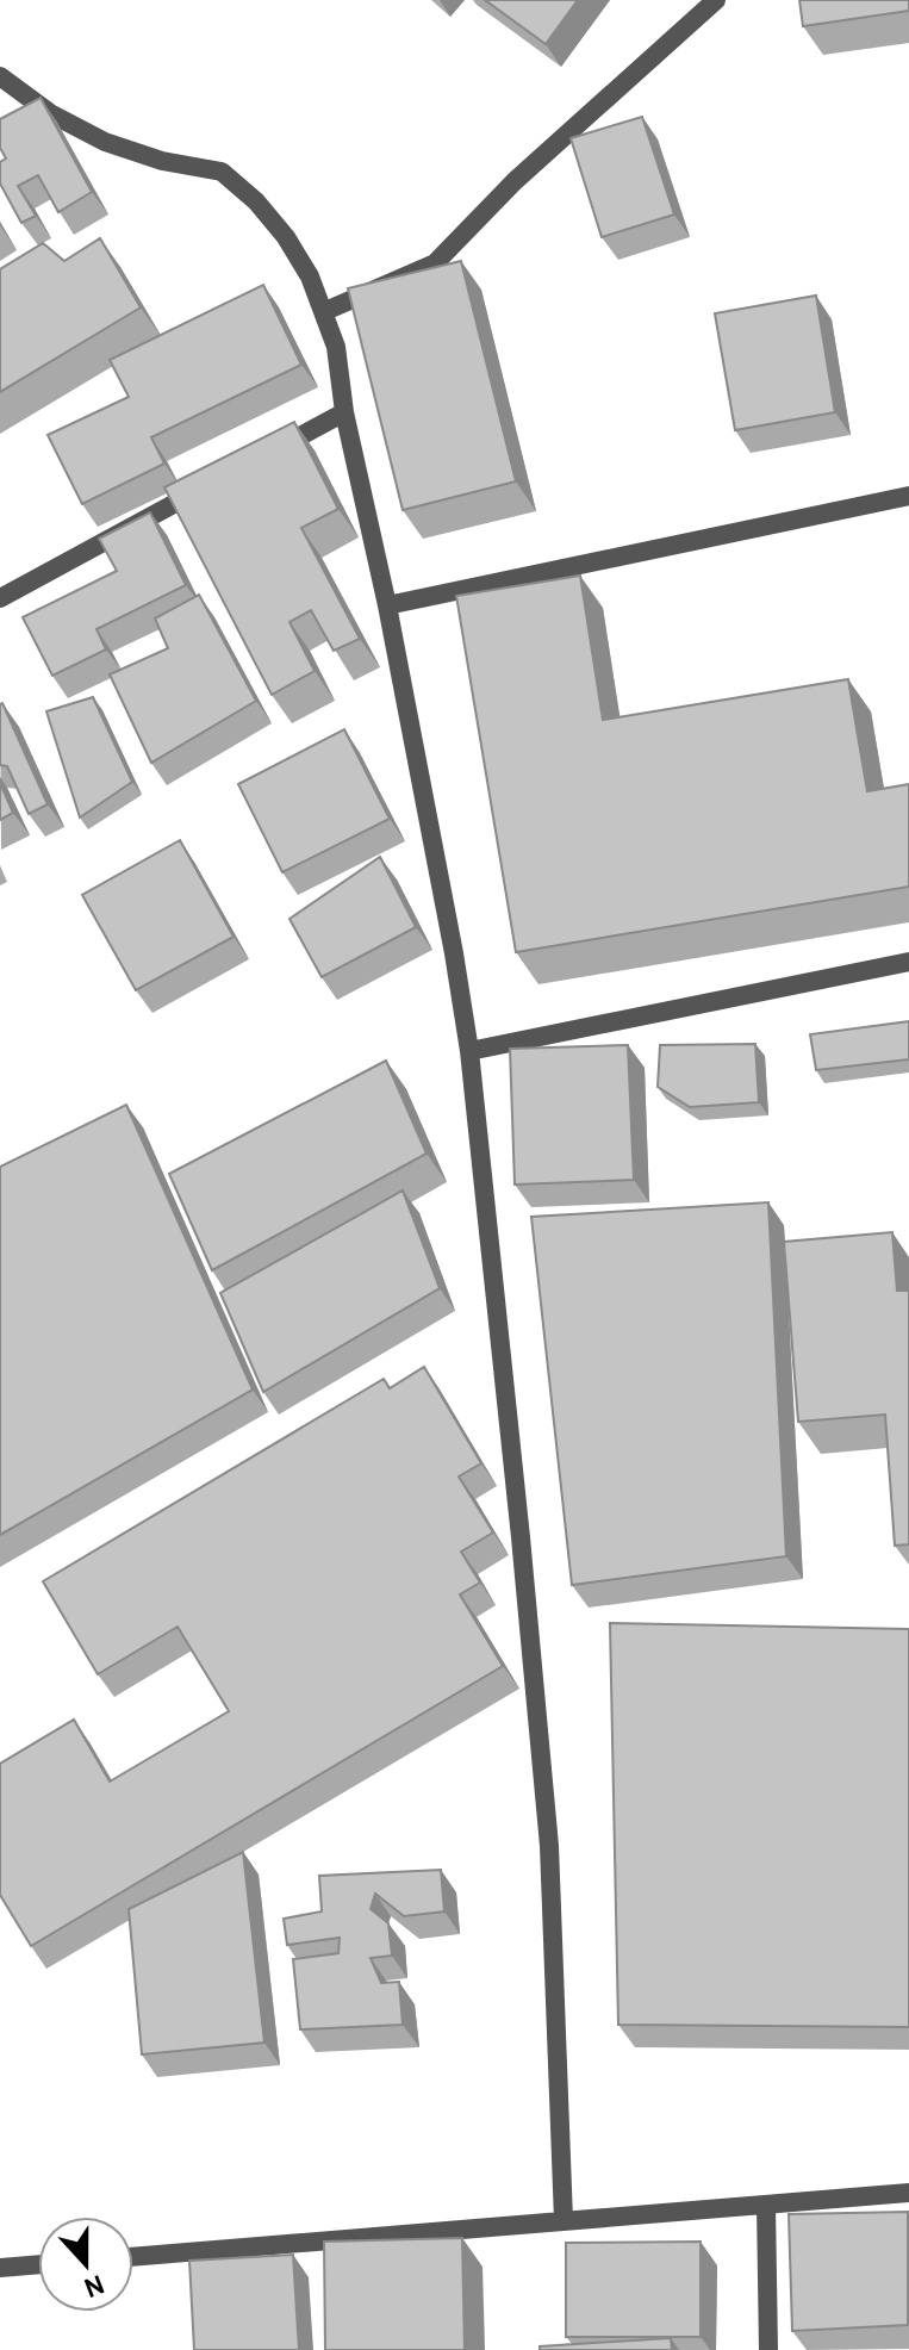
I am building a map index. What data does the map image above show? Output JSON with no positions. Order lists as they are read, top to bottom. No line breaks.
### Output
{"north":"bottom"}
